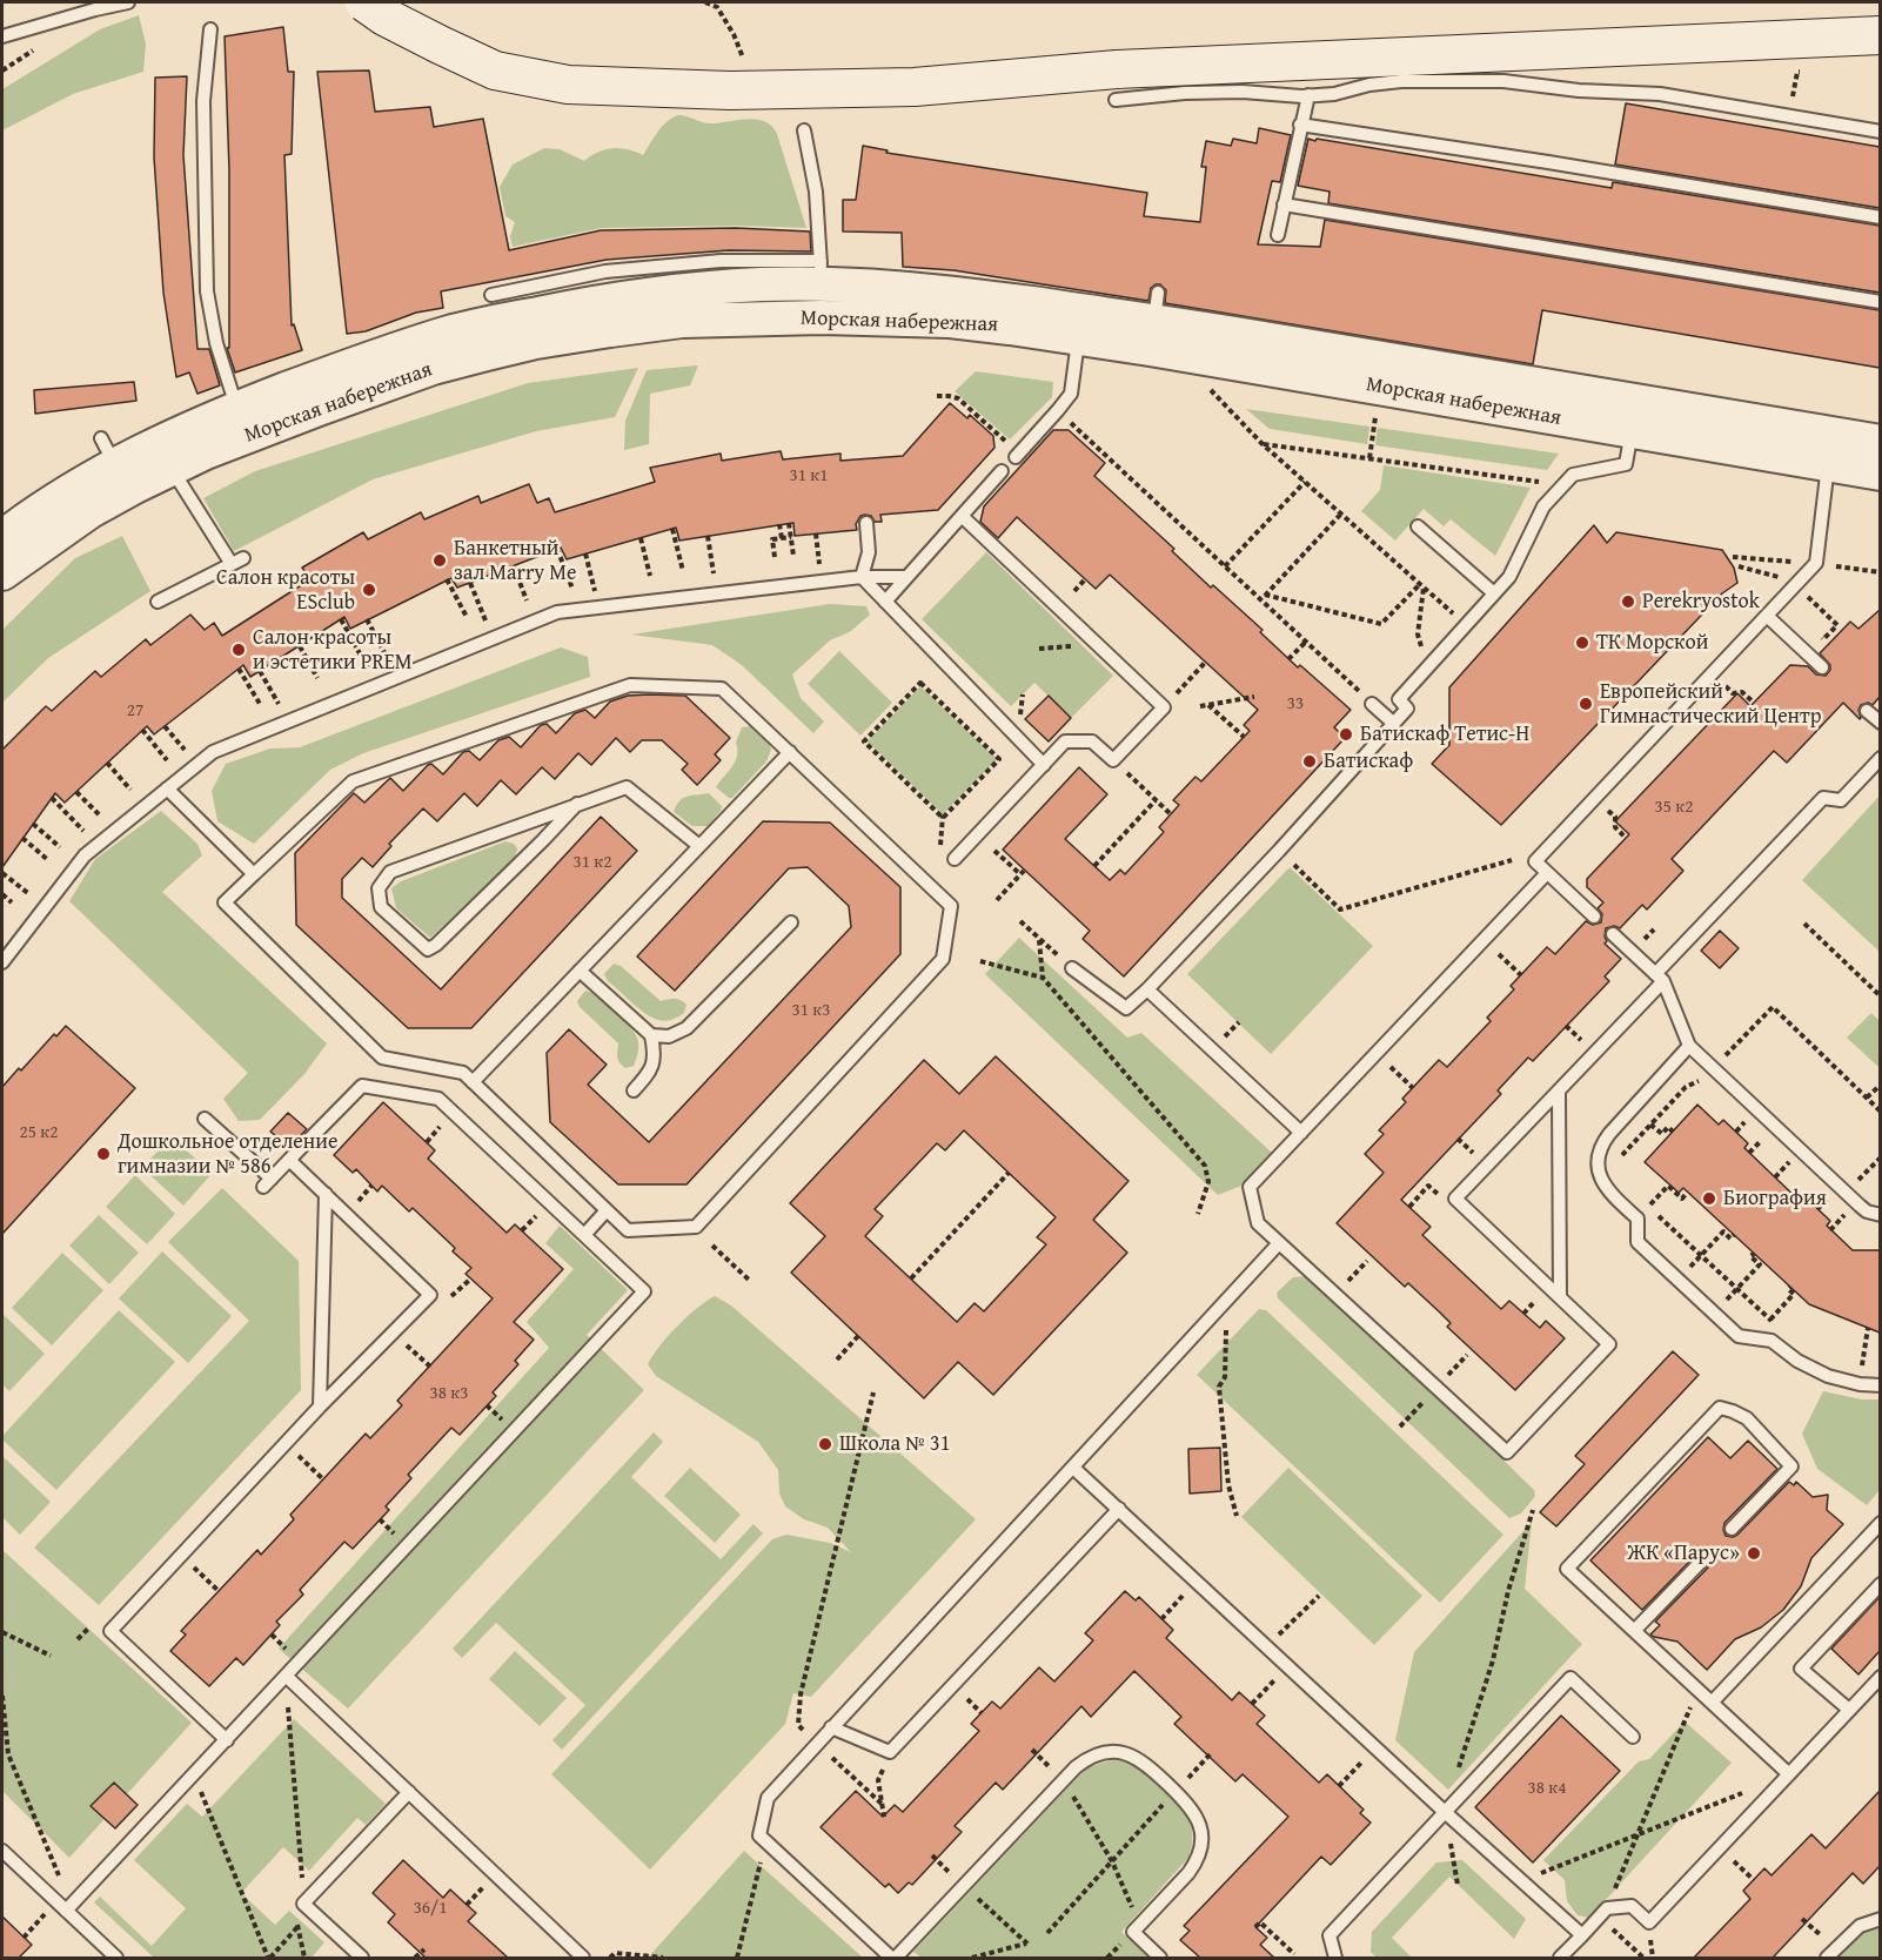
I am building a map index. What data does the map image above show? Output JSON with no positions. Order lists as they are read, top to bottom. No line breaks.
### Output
{"streets":{"street":["Морская набережная"]},"places":["Банкетный зал Marry Me","Салон красоты ESclub","Perekryostok","ТК Морской","Салон красоты и эстетики PREM","Европейский Гимнастический Центр","Батискаф Тетис-Н","Батискаф","Дошкольное отделение гимназии № 586","Биография","Школа № 31","ЖК «Парус»"],"house_numbers":["31 к1","33","27","35 к2","31 к2","31 к3","25 к2","38 к3","38 к4","36/1"]}
